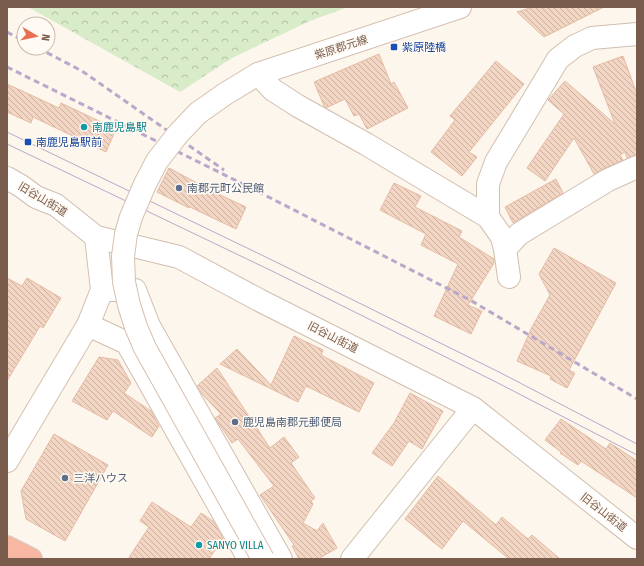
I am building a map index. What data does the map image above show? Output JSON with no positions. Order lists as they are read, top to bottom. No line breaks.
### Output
{"streets":{"street":["紫原郡元線","旧谷山街道"]},"places":{"transit":["紫原陸橋","南鹿児島駅前"],"other":["南鹿児島駅","南郡元町公民館","鹿児島南郡元郵便局","三洋ハウス","SANYO VILLA"]},"north":"right"}
